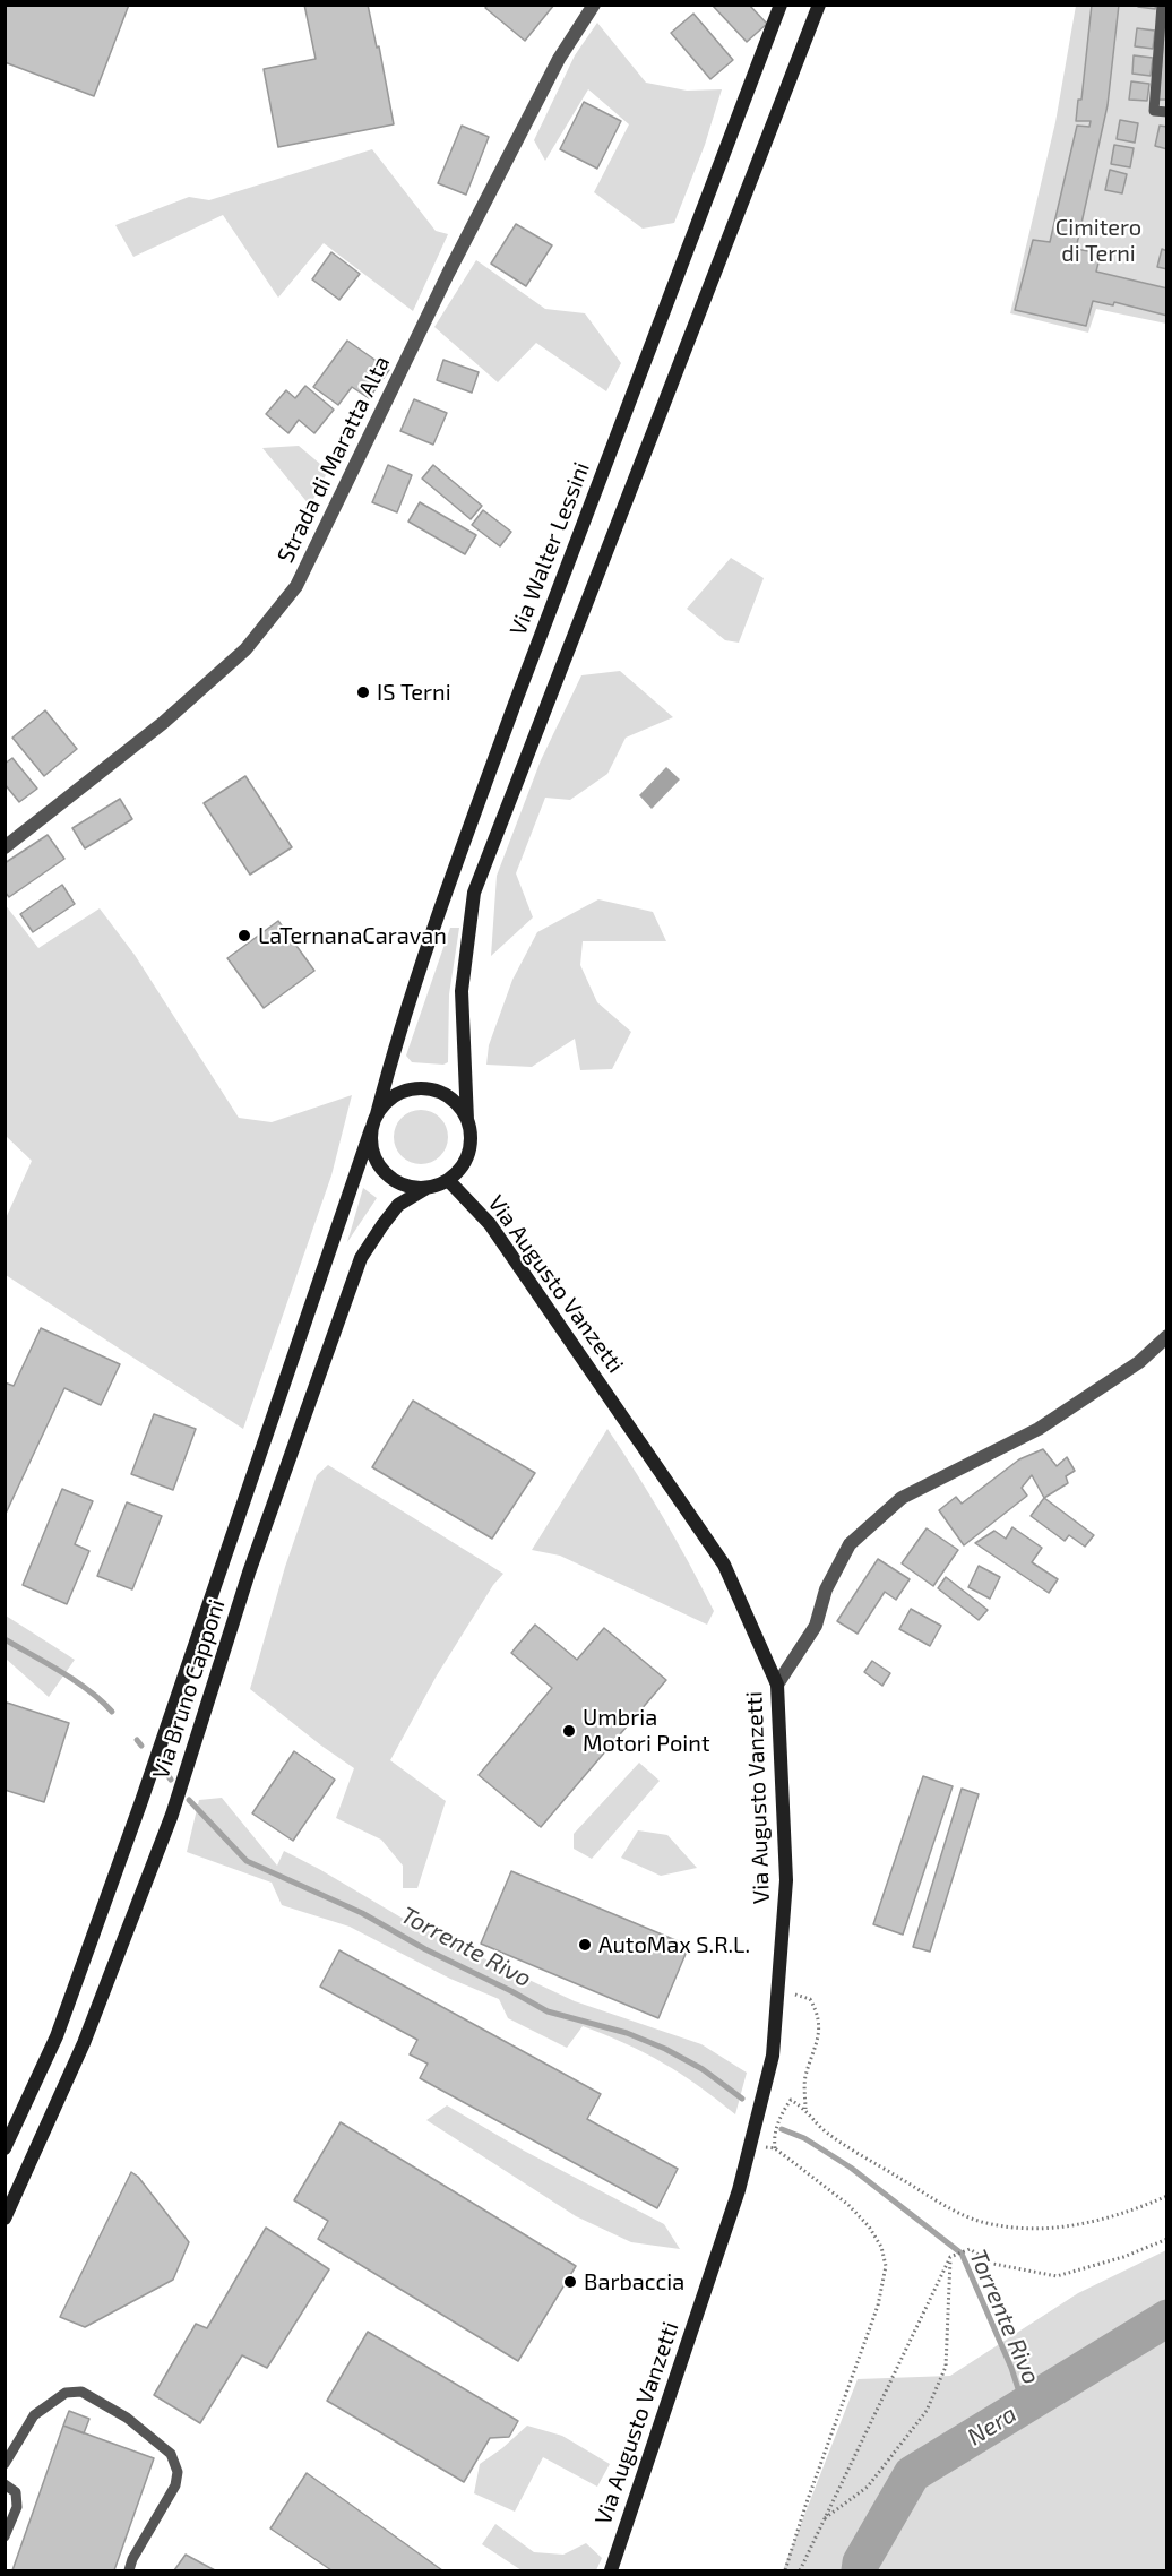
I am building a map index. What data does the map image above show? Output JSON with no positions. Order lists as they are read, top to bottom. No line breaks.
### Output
{"streets":{"main road":["Via Walter Lessini","Via Augusto Vanzetti","Via Bruno Capponi"],"street":["Strada di Maratta Alta"]},"crossings":[["Via Walter Lessini","Via Augusto Vanzetti"],["Via Walter Lessini","Via Bruno Capponi"],["Via Augusto Vanzetti","Via Bruno Capponi"]],"water":["Torrente Rivo","Nera"],"parks":["Cimitero di Terni"],"places":["IS Terni","LaTernanaCaravan","Umbria Motori Point","AutoMax S.R.L.","Barbaccia"]}
